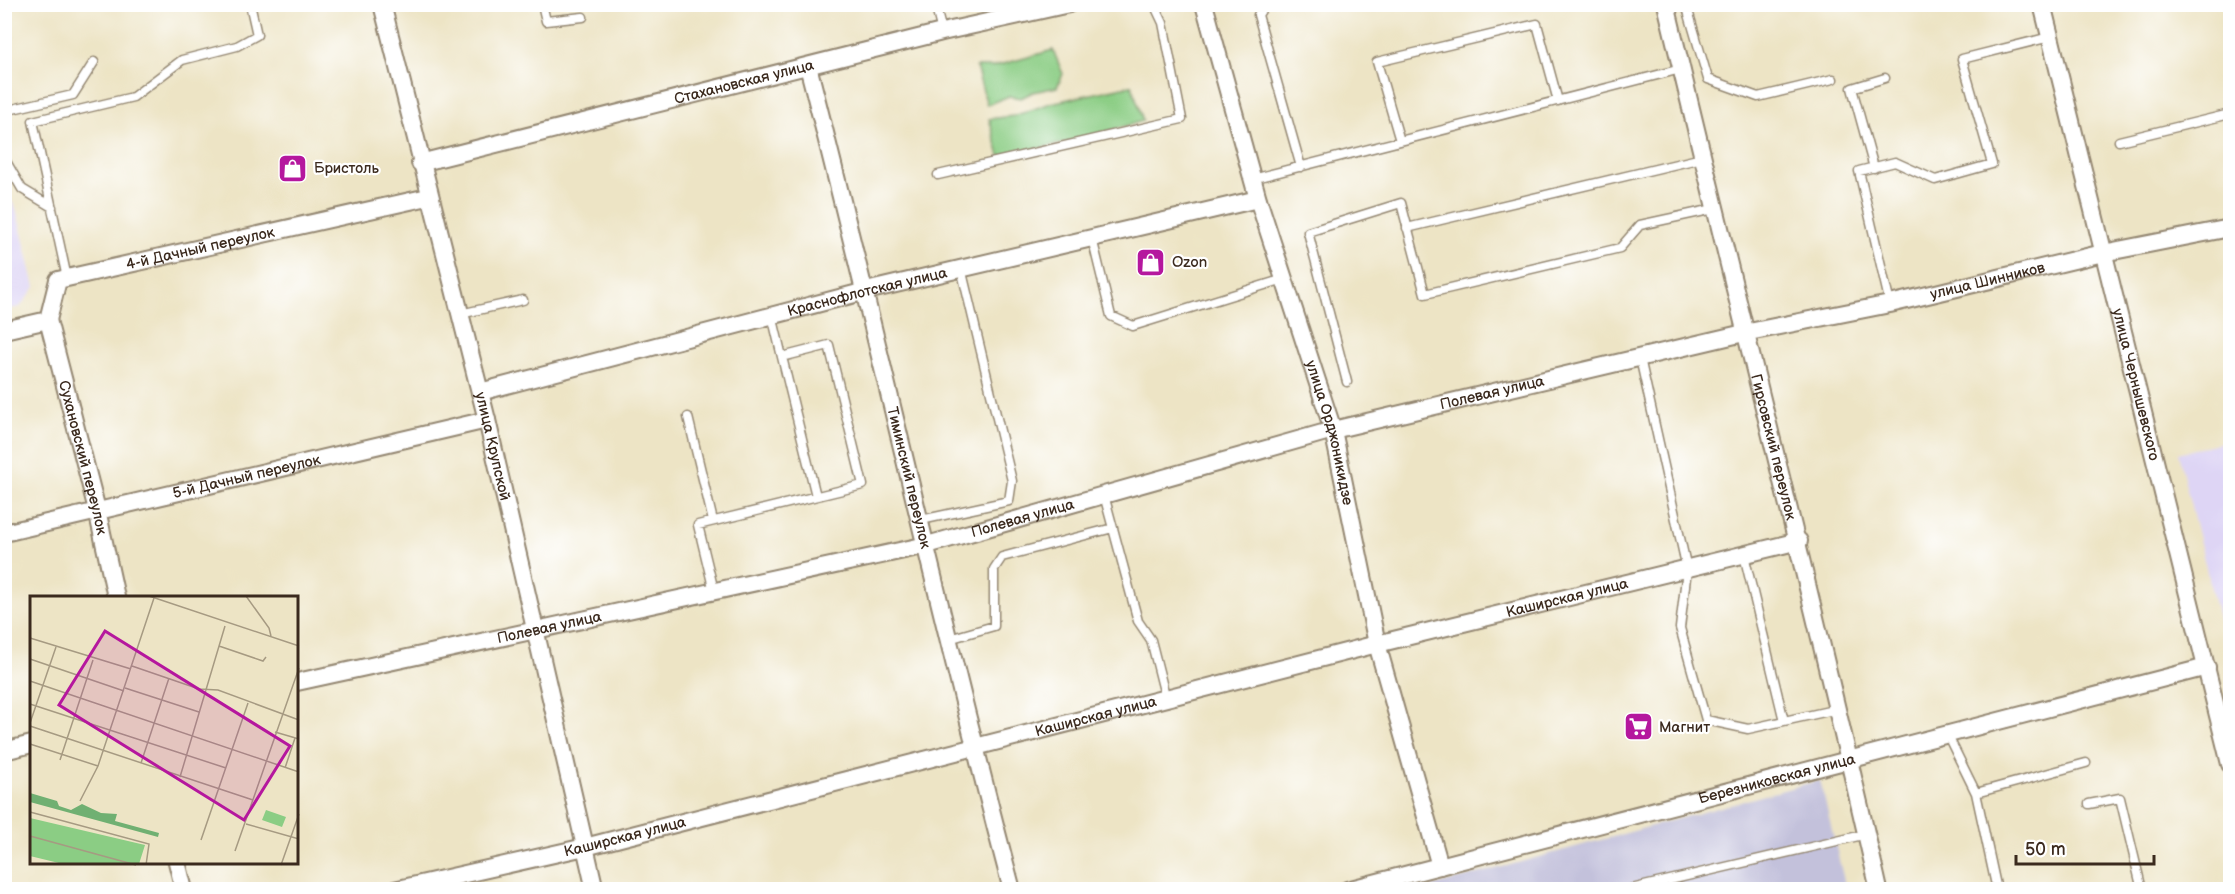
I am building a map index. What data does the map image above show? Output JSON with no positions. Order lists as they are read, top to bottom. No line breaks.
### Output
{"streets":{"street":["Стахановская улица","4-й Дачный переулок","улица Шинников","Краснофлотская улица","улица Чернышевского","Полевая улица","улица Орджоникидзе","улица Крупской","Гирсовский переулок","Сухановский переулок","5-й Дачный переулок","Тиминский переулок","Каширская улица","Березниковская улица"]},"crossings":[["Стахановская улица","улица Крупской"],["Стахановская улица","Тиминский переулок"],["4-й Дачный переулок","улица Крупской"],["улица Шинников","улица Чернышевского"],["улица Шинников","Полевая улица"],["улица Шинников","Гирсовский переулок"],["Краснофлотская улица","улица Орджоникидзе"],["Краснофлотская улица","улица Крупской"],["Краснофлотская улица","Тиминский переулок"],["улица Чернышевского","Березниковская улица"],["Полевая улица","улица Орджоникидзе"],["Полевая улица","улица Крупской"],["Полевая улица","Гирсовский переулок"],["Полевая улица","Тиминский переулок"],["улица Орджоникидзе","Каширская улица"],["улица Орджоникидзе","Березниковская улица"],["улица Крупской","5-й Дачный переулок"],["улица Крупской","Каширская улица"],["Гирсовский переулок","Каширская улица"],["Гирсовский переулок","Березниковская улица"],["Сухановский переулок","5-й Дачный переулок"],["Тиминский переулок","Каширская улица"]],"places":{"shop":["Бристоль","Ozon"],"supermarket":["Магнит"]},"scale_bar":"50 m"}
